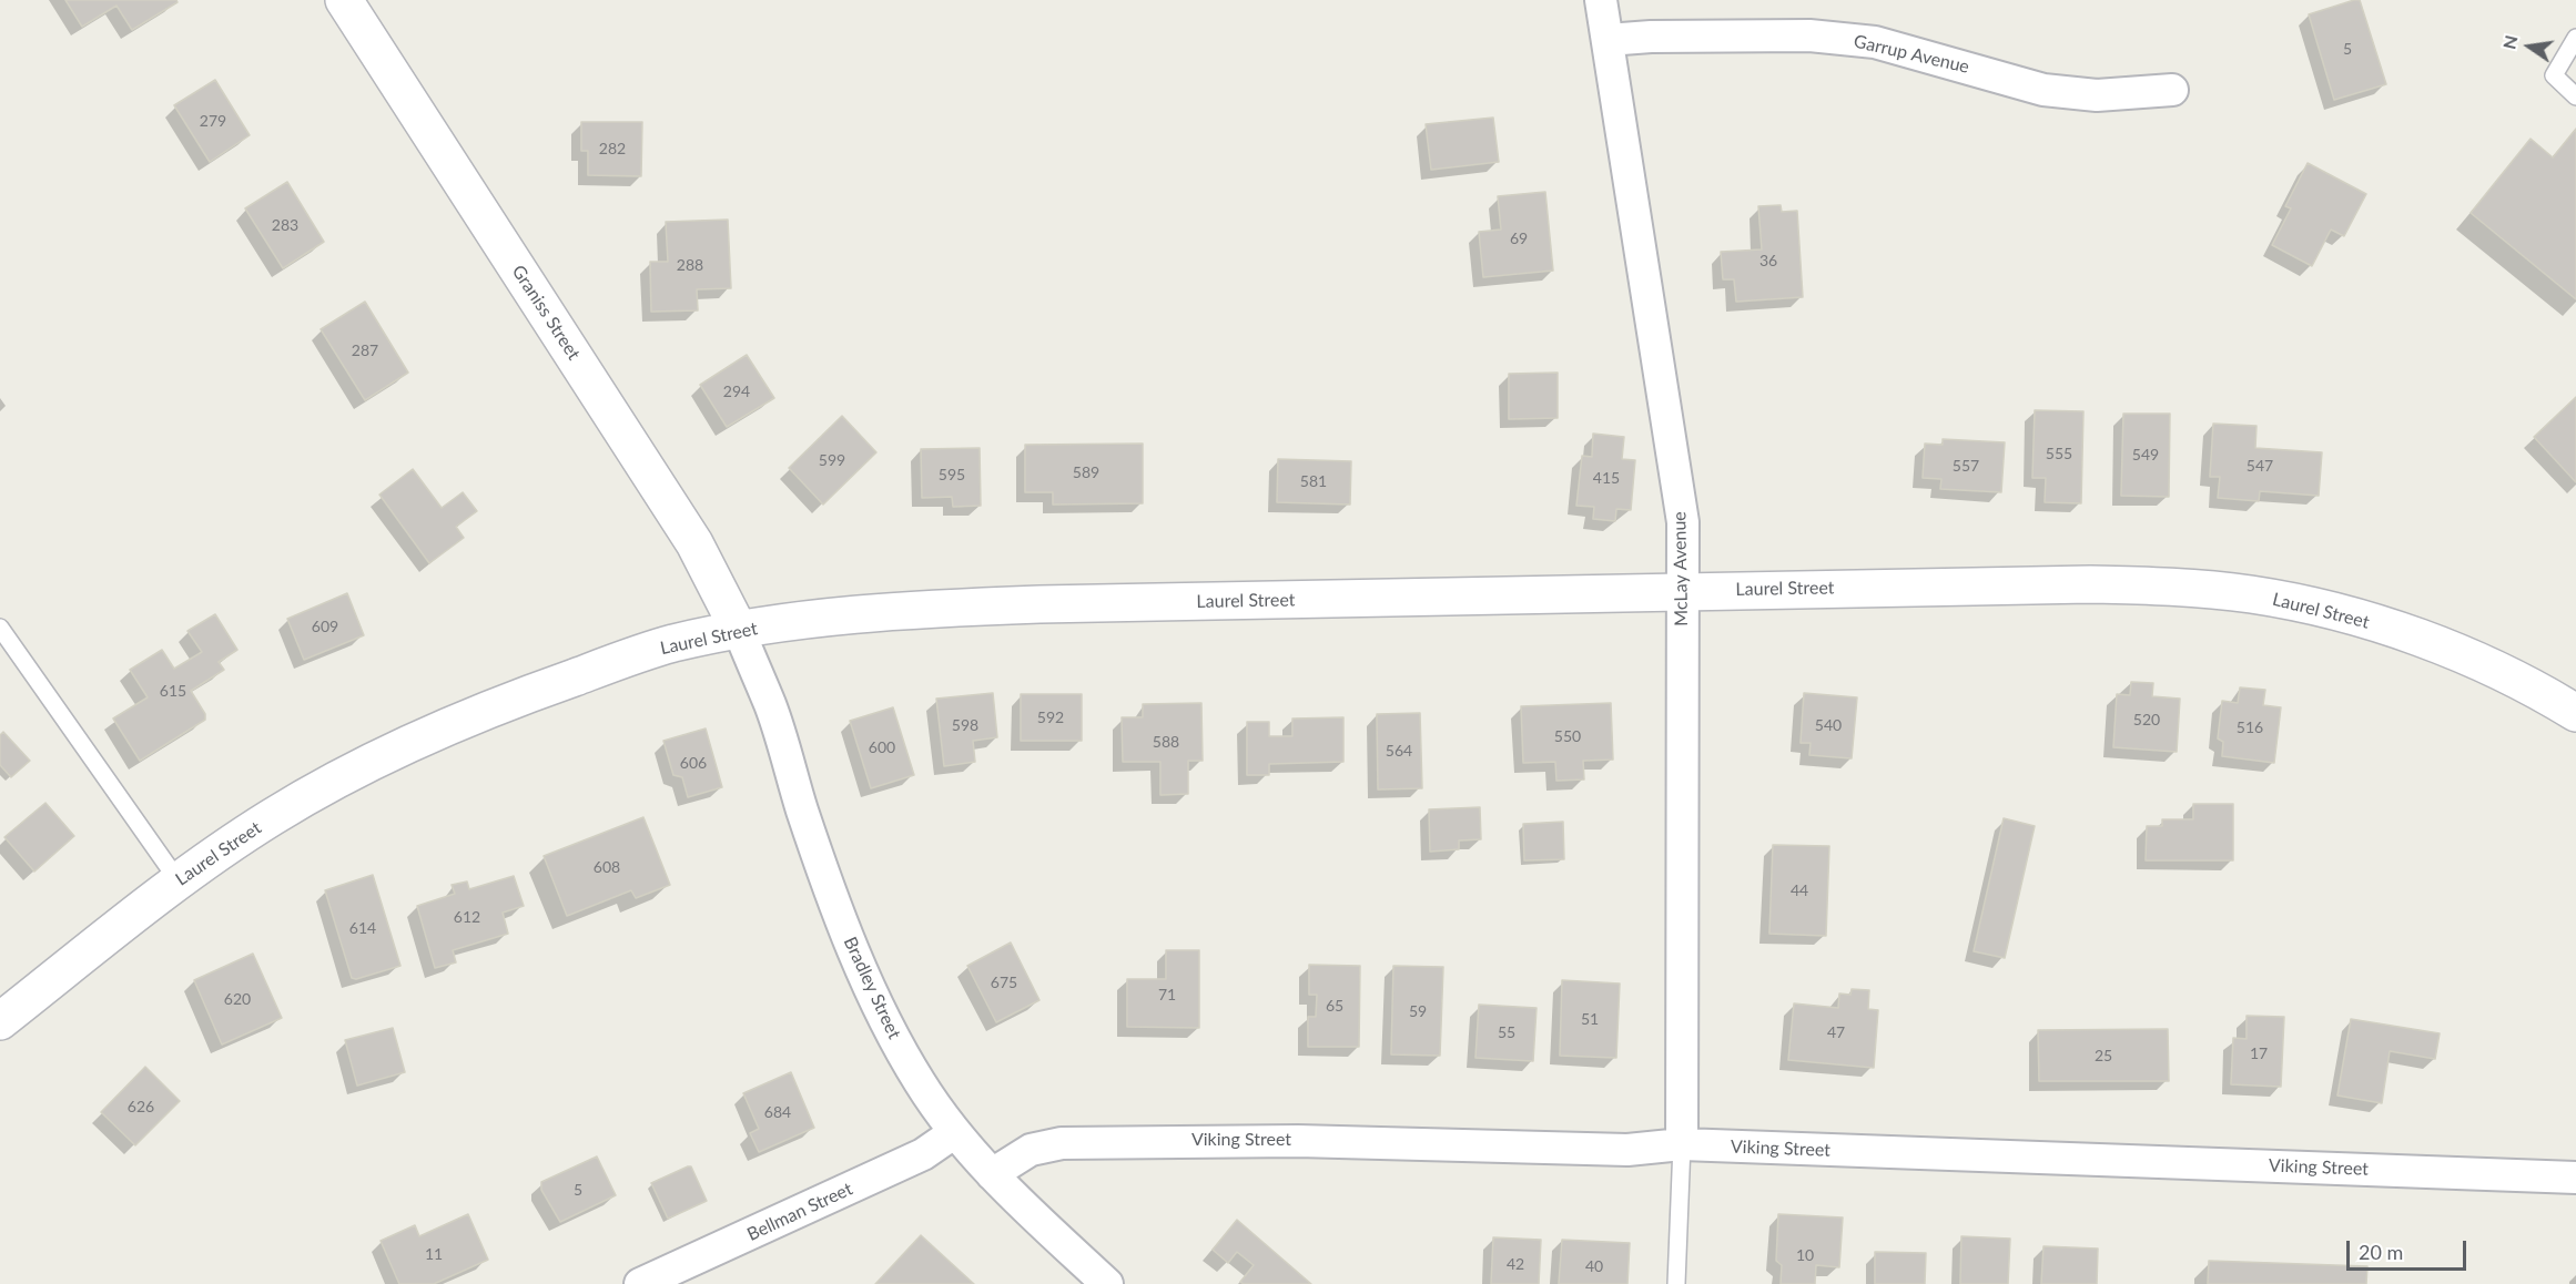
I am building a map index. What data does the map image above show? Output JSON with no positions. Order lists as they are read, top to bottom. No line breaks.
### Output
{"streets":{"street":["Garrup Avenue","Graniss Street","McLay Avenue","Laurel Street","Bradley Street","Viking Street","Bellman Street"]},"crossings":[["Garrup Avenue","McLay Avenue"],["Graniss Street","Laurel Street"],["Graniss Street","Bradley Street"],["McLay Avenue","Laurel Street"],["McLay Avenue","Viking Street"],["Laurel Street","Bradley Street"],["Bradley Street","Viking Street"],["Bradley Street","Bellman Street"]],"house_numbers":["5","279","282","283","69","36","288","287","294","555","549","599","557","547","589","595","415","581","609","615","592","520","598","540","516","550","588","600","564","606","608","44","612","614","675","71","620","65","59","51","55","47","17","25","626","684","5","11","10","42","40"],"scale_bar":"20 m","north":"left"}
